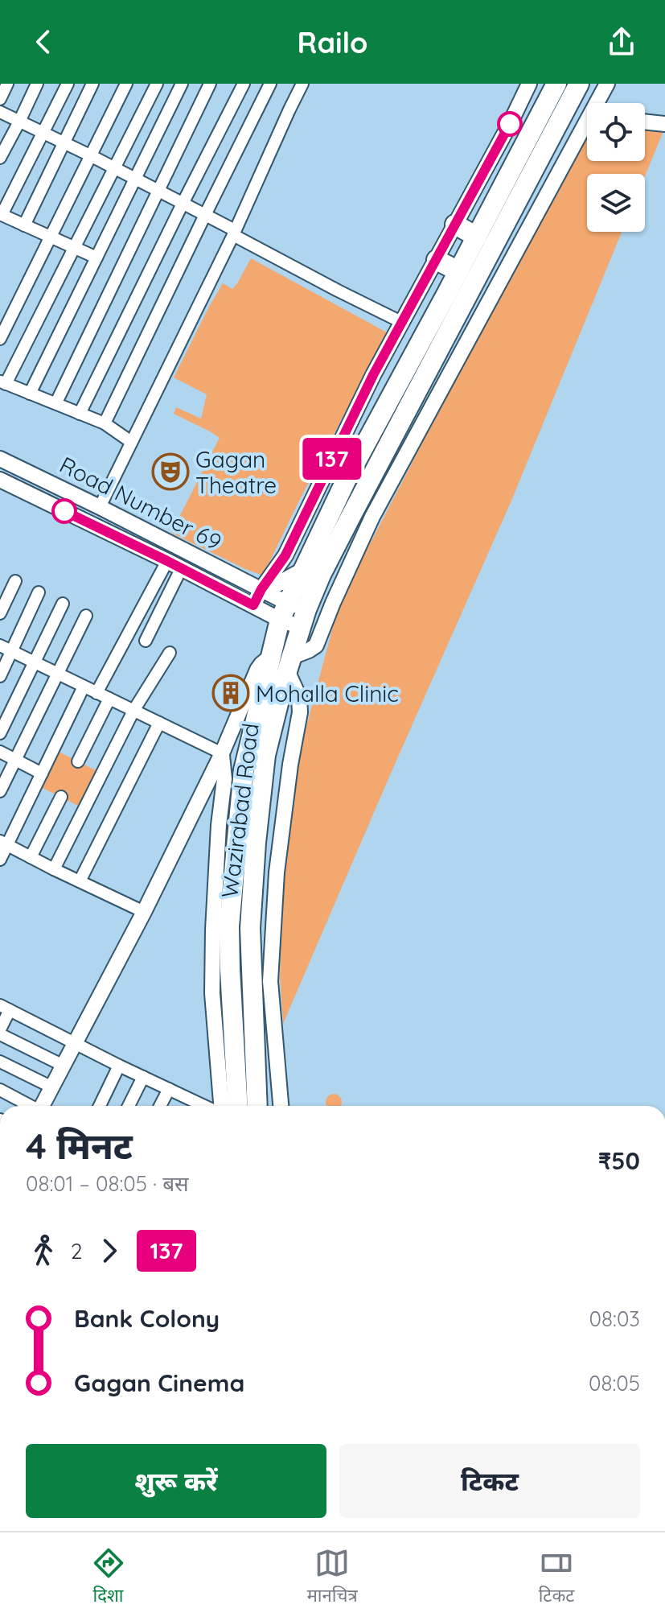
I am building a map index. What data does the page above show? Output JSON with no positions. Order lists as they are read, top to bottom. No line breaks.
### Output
{"streets":{"highway":["Wazirabad Road"],"street":["Road Number 69"]},"crossings":[["Road Number 69","Wazirabad Road"]],"places":{"theatre":["Gagan Theatre"],"building":["Mohalla Clinic"]},"lines":["bus line 137"],"page":{"header":"Railo","on_map":"137","heading":["4 मिनट","08:01 – 08:05 · बस","₹50"],"legs":["2","137"],"list":[{"name":"Bank Colony","value":"08:03"},{"name":"Gagan Cinema","value":"08:05"}],"buttons":["शुरू करें","टिकट"],"tabs":["दिशा","मानचित्र","टिकट"]}}
